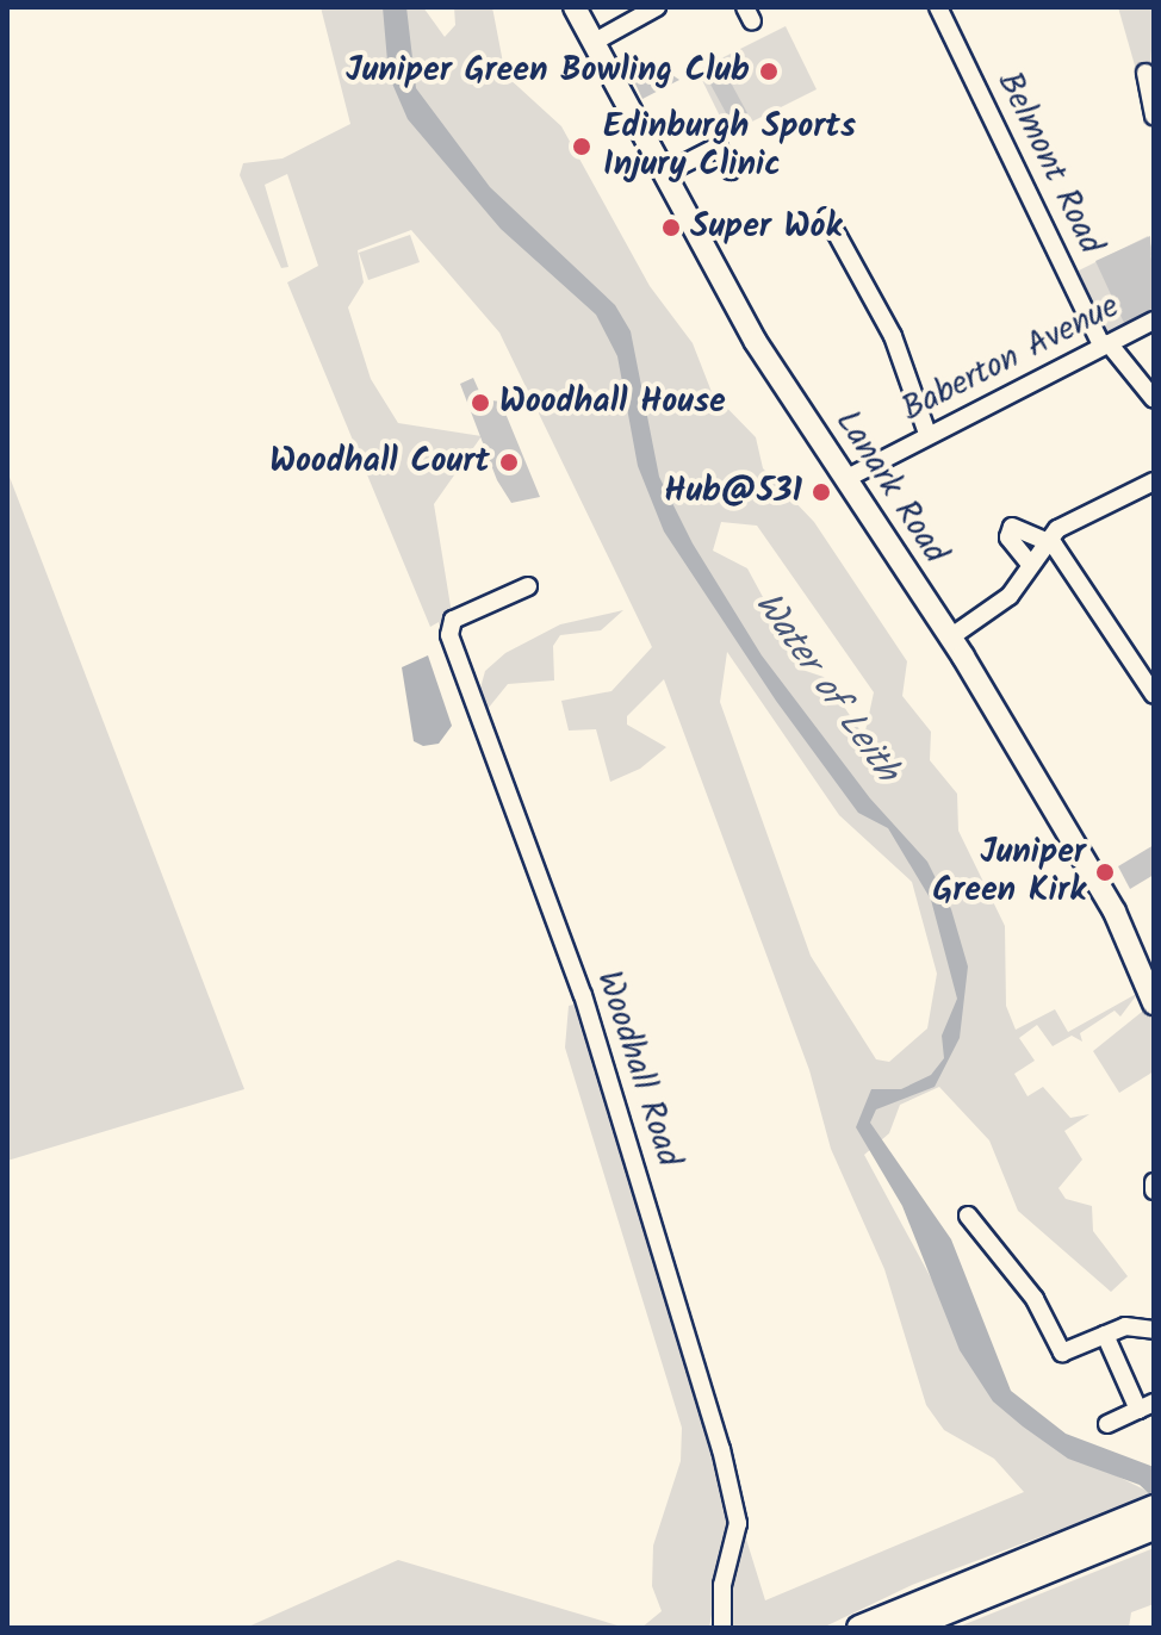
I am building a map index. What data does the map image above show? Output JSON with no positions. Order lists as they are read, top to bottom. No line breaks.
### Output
{"streets":{"main road":["Lanark Road"],"street":["Belmont Road","Baberton Avenue","Woodhall Road"]},"crossings":[["Belmont Road","Baberton Avenue"],["Baberton Avenue","Lanark Road"]],"water":["Water of Leith"],"places":["Juniper Green Bowling Club","Edinburgh Sports Injury Clinic","Super Wok","Woodhall House","Woodhall Court","Hub@531","Juniper Green Kirk"]}
